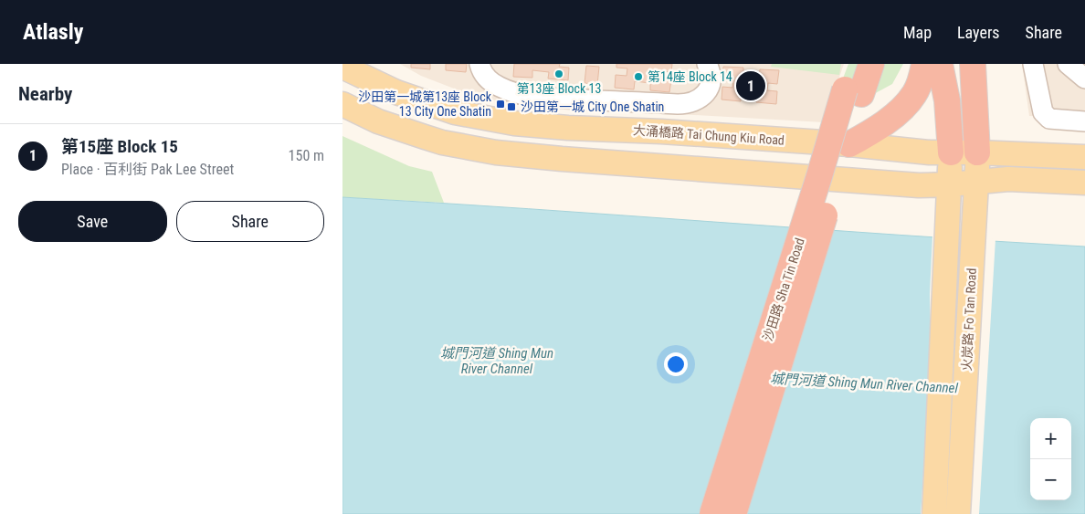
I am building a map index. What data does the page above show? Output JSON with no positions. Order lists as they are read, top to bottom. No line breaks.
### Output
{"streets":{"highway":["沙田路 Sha Tin Road"],"main road":["大涌橋路 Tai Chung Kiu Road","火炭路 Fo Tan Road"]},"crossings":[["大涌橋路 Tai Chung Kiu Road","火炭路 Fo Tan Road"]],"water":["城門河道 Shing Mun River Channel"],"places":{"other":["第13座 Block 13","第14座 Block 14"],"transit":["沙田第一城第13座 Block 13 City One Shatin","沙田第一城 City One Shatin"]},"page":{"header":"Atlasly","nav":["Map","Layers","Share"],"heading":"Nearby","pins":"1","list":[{"mark":"1","name":"第15座 Block 15","note":"Place · 百利街 Pak Lee Street","value":"150 m"}],"buttons":["Save","Share"],"map_buttons":["+","−"]}}
